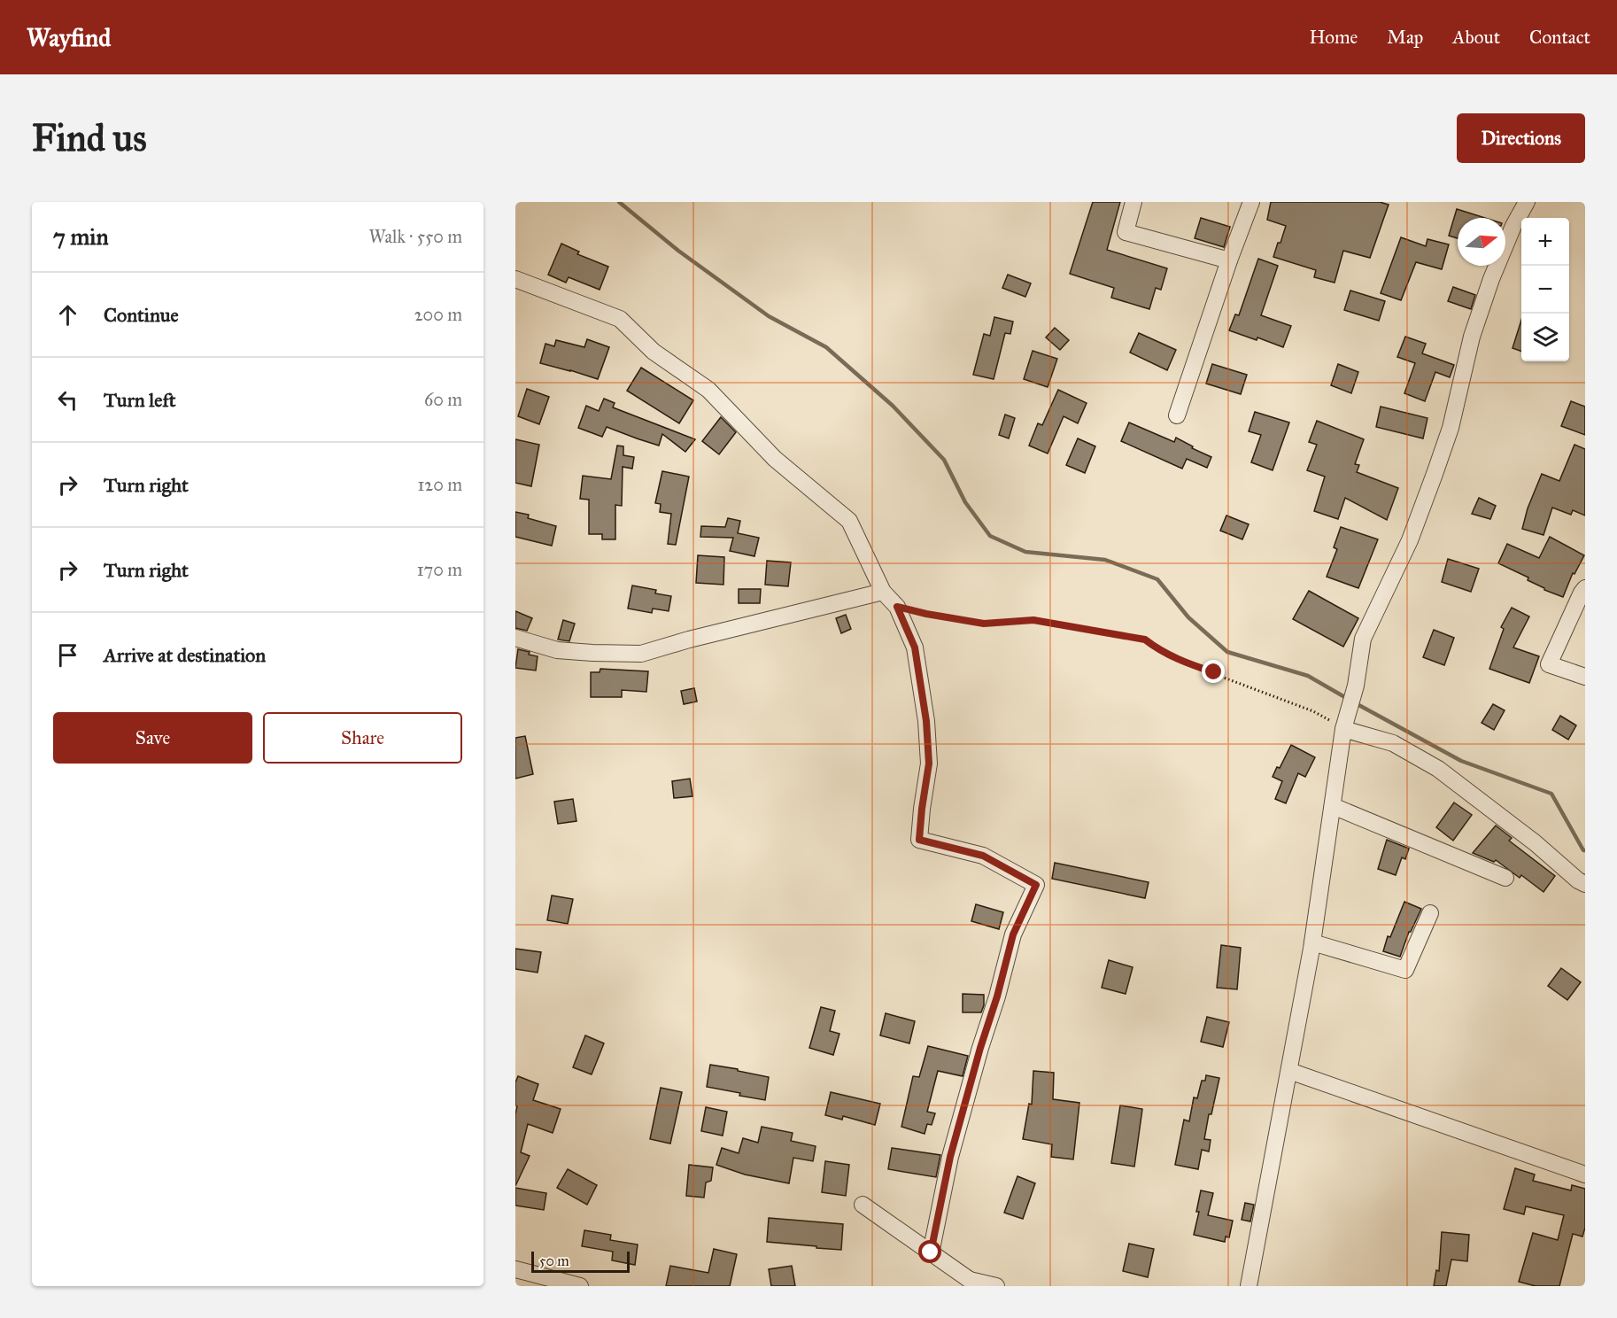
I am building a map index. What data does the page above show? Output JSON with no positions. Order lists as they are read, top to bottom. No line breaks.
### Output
{"scale_bar":"50 m","north":"right","page":{"header":"Wayfind","nav":["Home","Map","About","Contact"],"buttons":["Directions",["Save","Share"]],"title":"Find us","heading":["7 min","Walk · 550 m"],"map_buttons":["+","−"],"list":[["Continue","200 m"],["Turn left","60 m"],["Turn right","120 m"],["Turn right","170 m"],"Arrive at destination"],"scale":"50 m"}}
